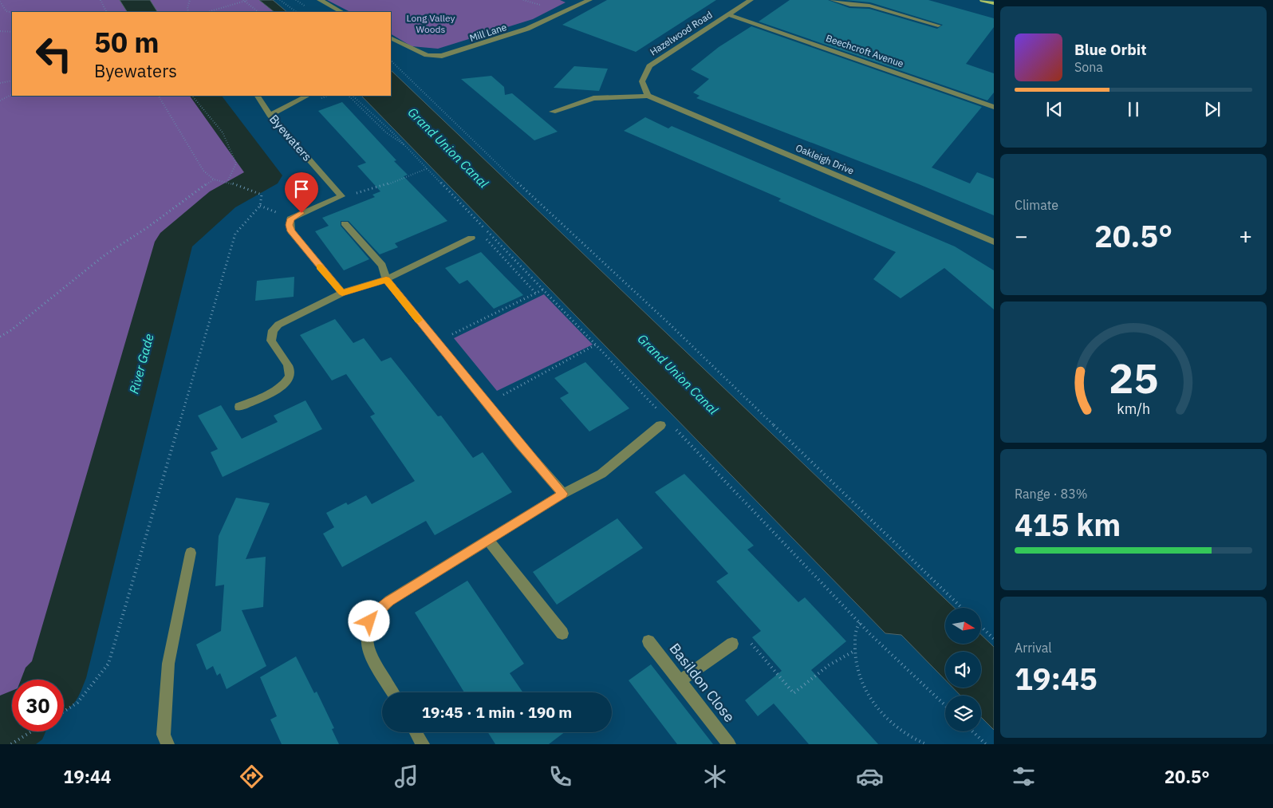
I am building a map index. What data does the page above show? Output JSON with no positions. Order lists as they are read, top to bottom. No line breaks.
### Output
{"streets":{"street":["Mill Lane","Hazelwood Road","Beechcroft Avenue","Byewaters","Oakleigh Drive","Basildon Close"]},"crossings":[["Hazelwood Road","Beechcroft Avenue"],["Hazelwood Road","Oakleigh Drive"]],"water":["Grand Union Canal","River Gade"],"parks":["Long Valley Woods"],"north":"right","page":{"turn":["50 m","Byewaters"],"song":["Blue Orbit","Sona"],"tile":["Climate",["Range · 83%","415 km"],["Arrival","19:45"]],"heat":["−","20.5°","+"],"limit":"30","trip":"19:45 · 1 min · 190 m","tabs":["19:44","20.5°"],"gauge":["25","km/h"]}}
